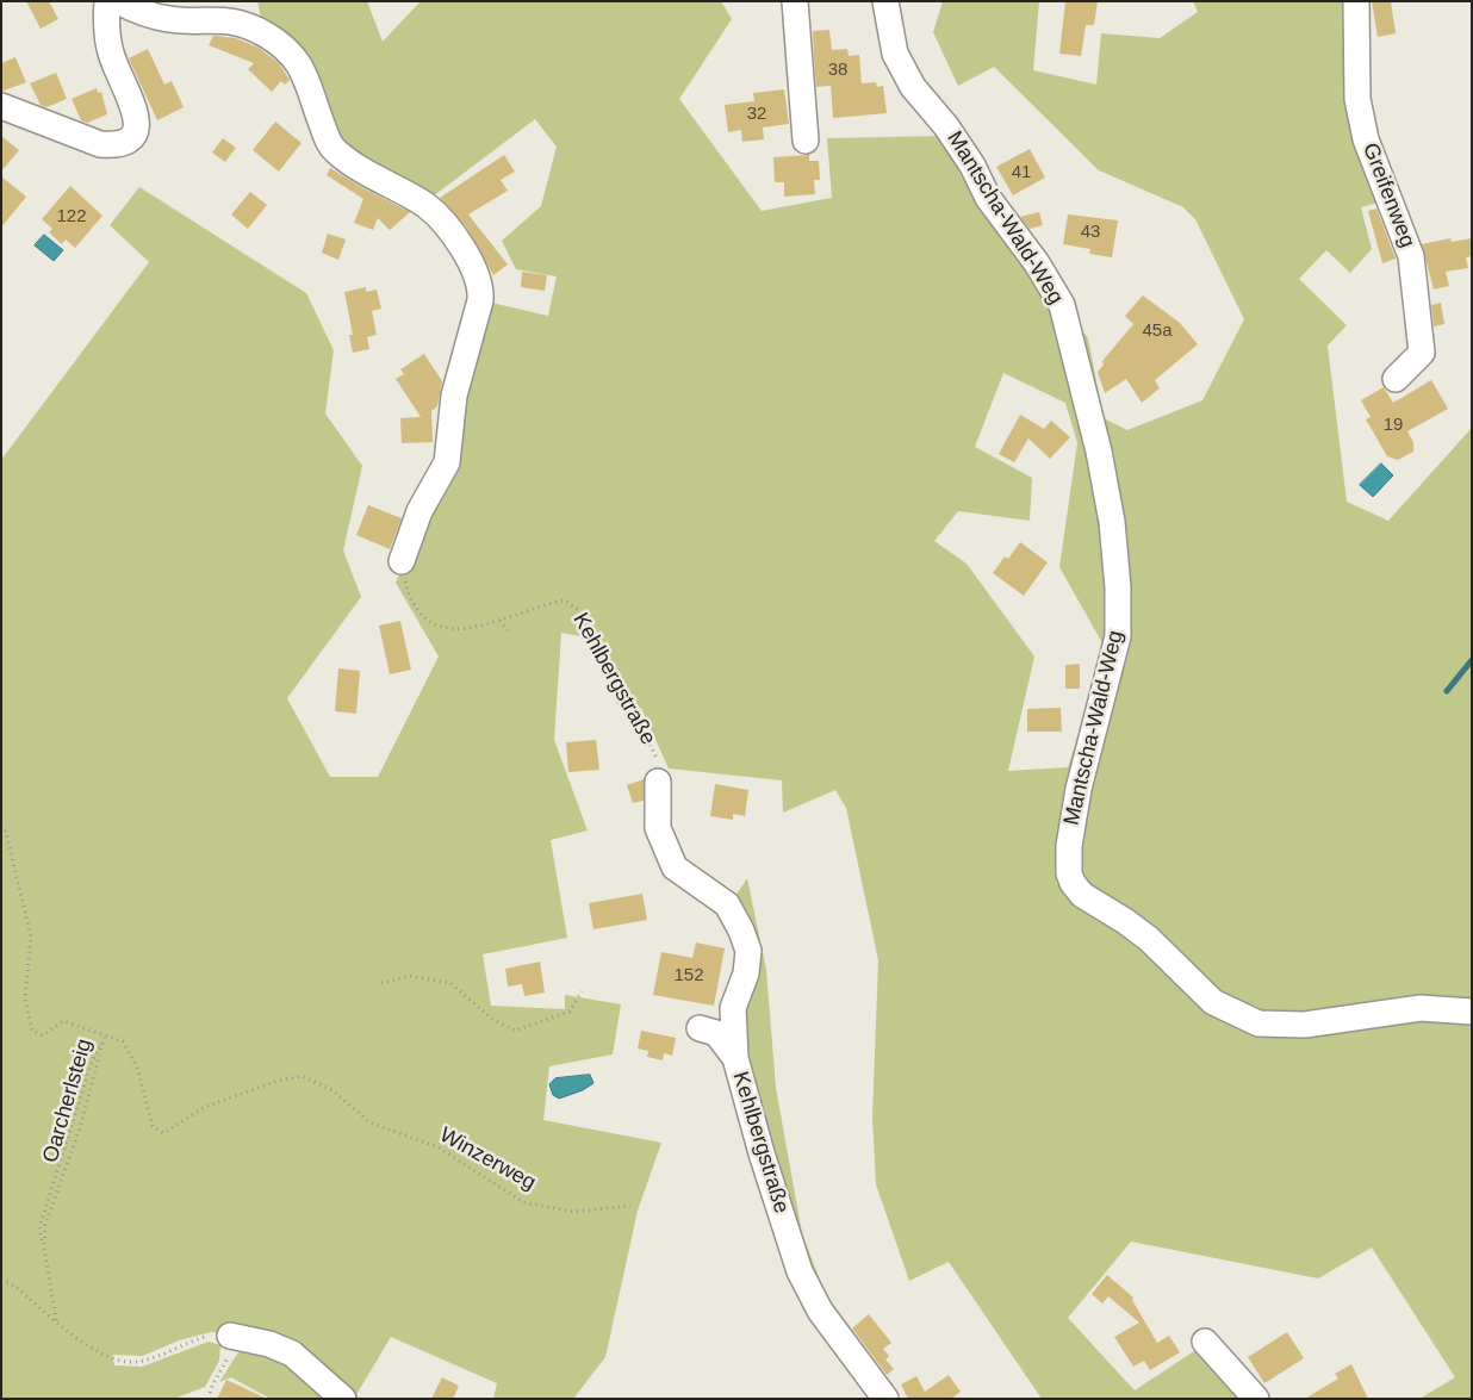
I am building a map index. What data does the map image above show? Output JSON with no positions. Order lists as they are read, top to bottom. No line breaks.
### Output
{"streets":{"street":["Greifenweg","Mantscha-Wald-Weg","Kehlbergstraße"],"path":["Oarcherlsteig","Winzerweg"]},"crossings":[["Oarcherlsteig","Winzerweg"]],"house_numbers":["38","32","41","122","43","45a","19","152"]}
